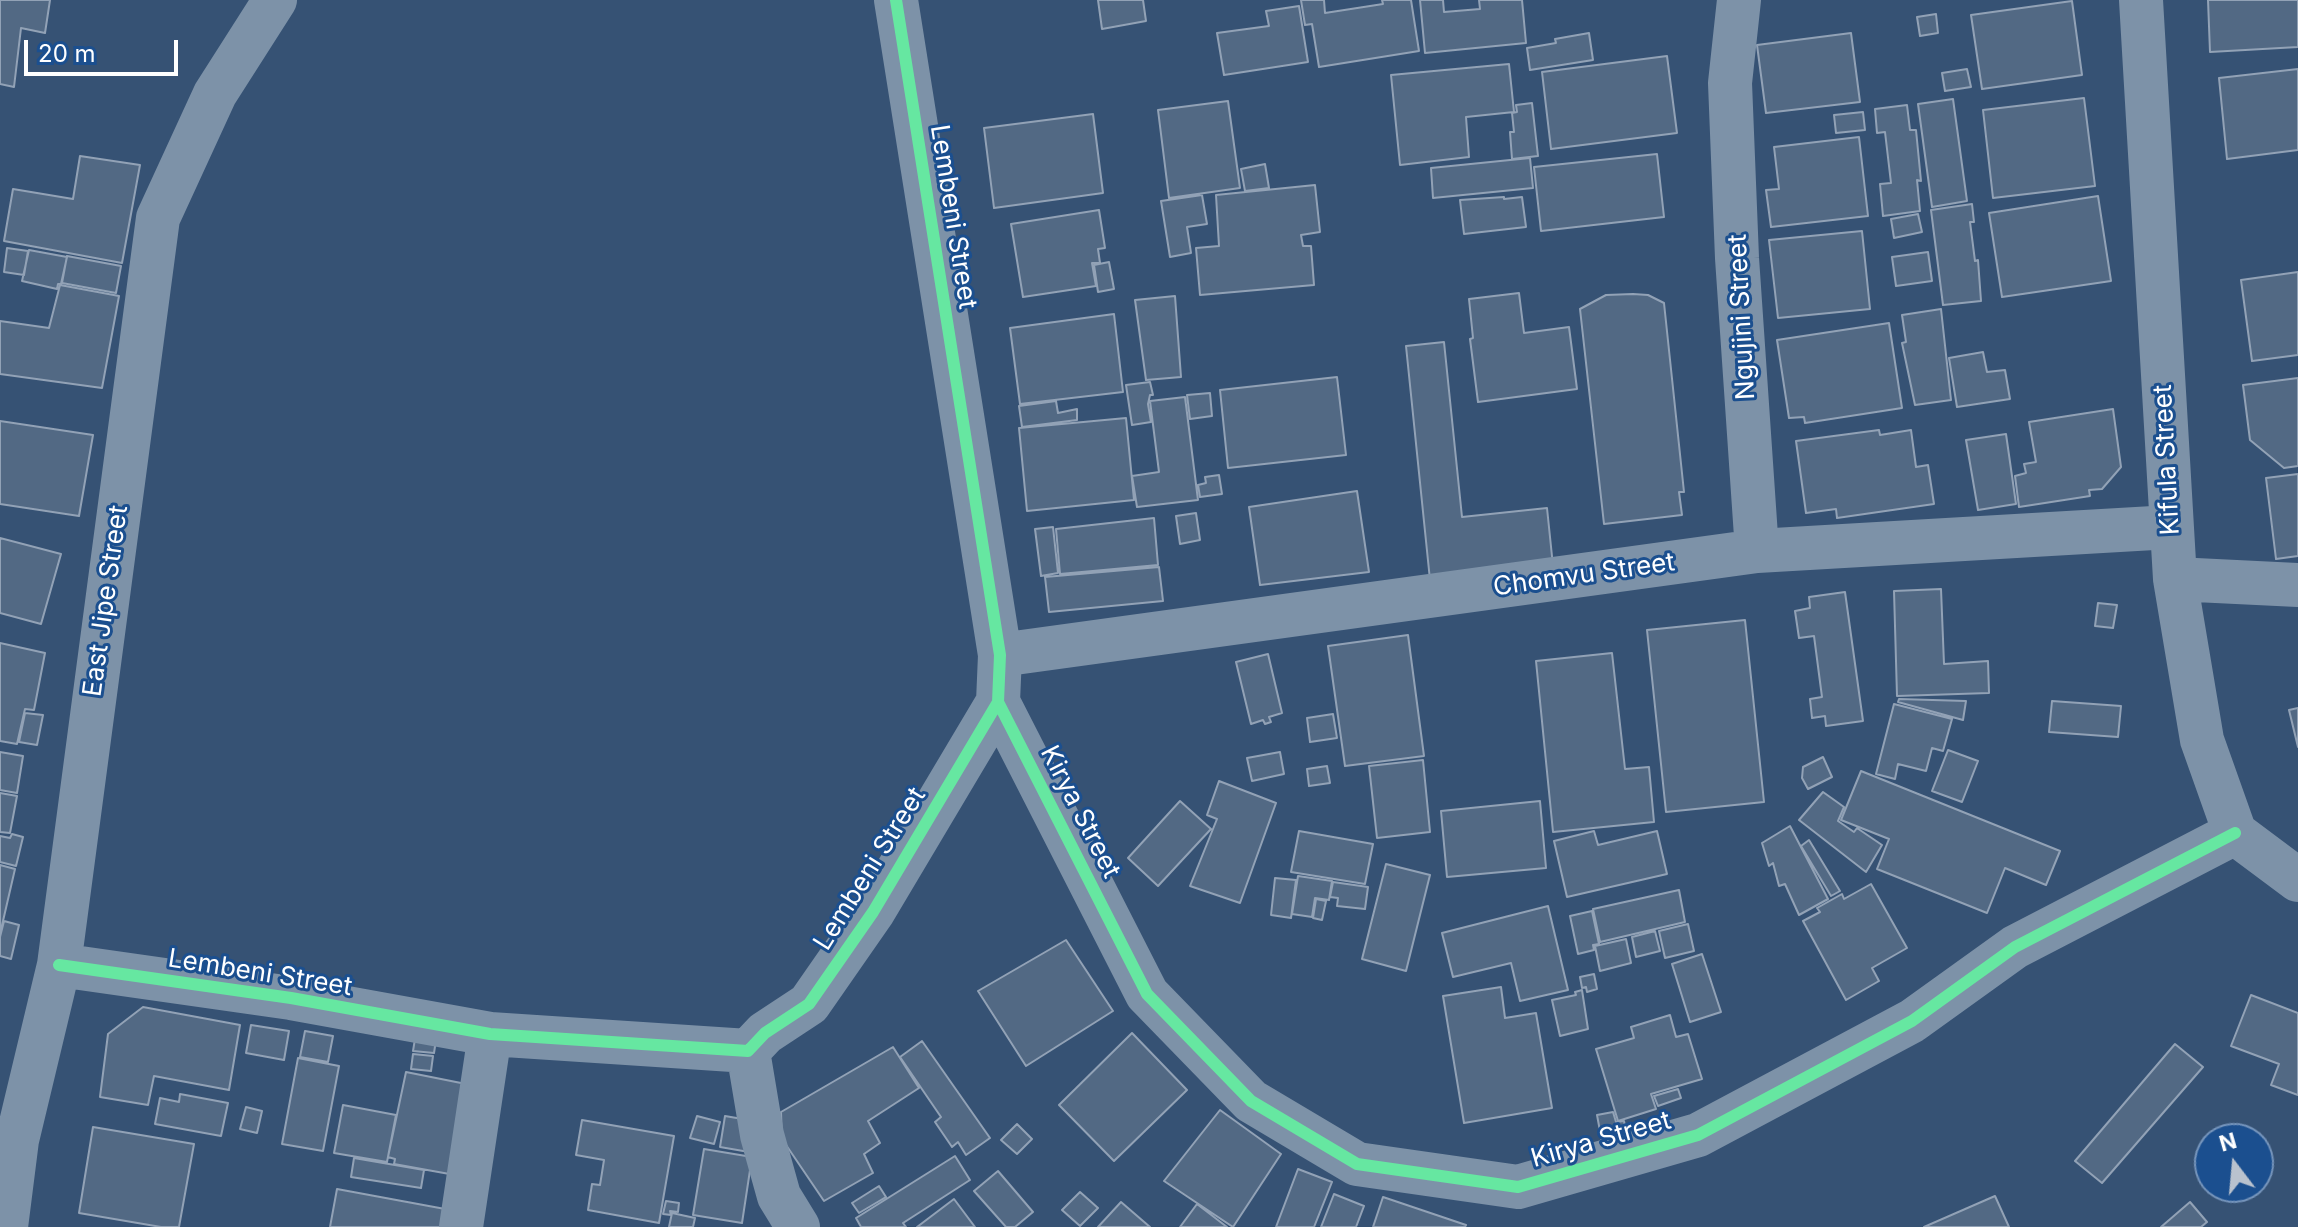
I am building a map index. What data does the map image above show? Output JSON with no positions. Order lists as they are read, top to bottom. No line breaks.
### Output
{"streets":{"street":["Lembeni Street","Ngujini Street","Kifula Street","Chomvu Street","East Jipe Street","Kirya Street"]},"crossings":[["Lembeni Street","Chomvu Street"],["Lembeni Street","East Jipe Street"],["Lembeni Street","Kirya Street"],["Ngujini Street","Chomvu Street"],["Kifula Street","Chomvu Street"],["Kifula Street","Kirya Street"]],"scale_bar":"20 m","north":"top"}
